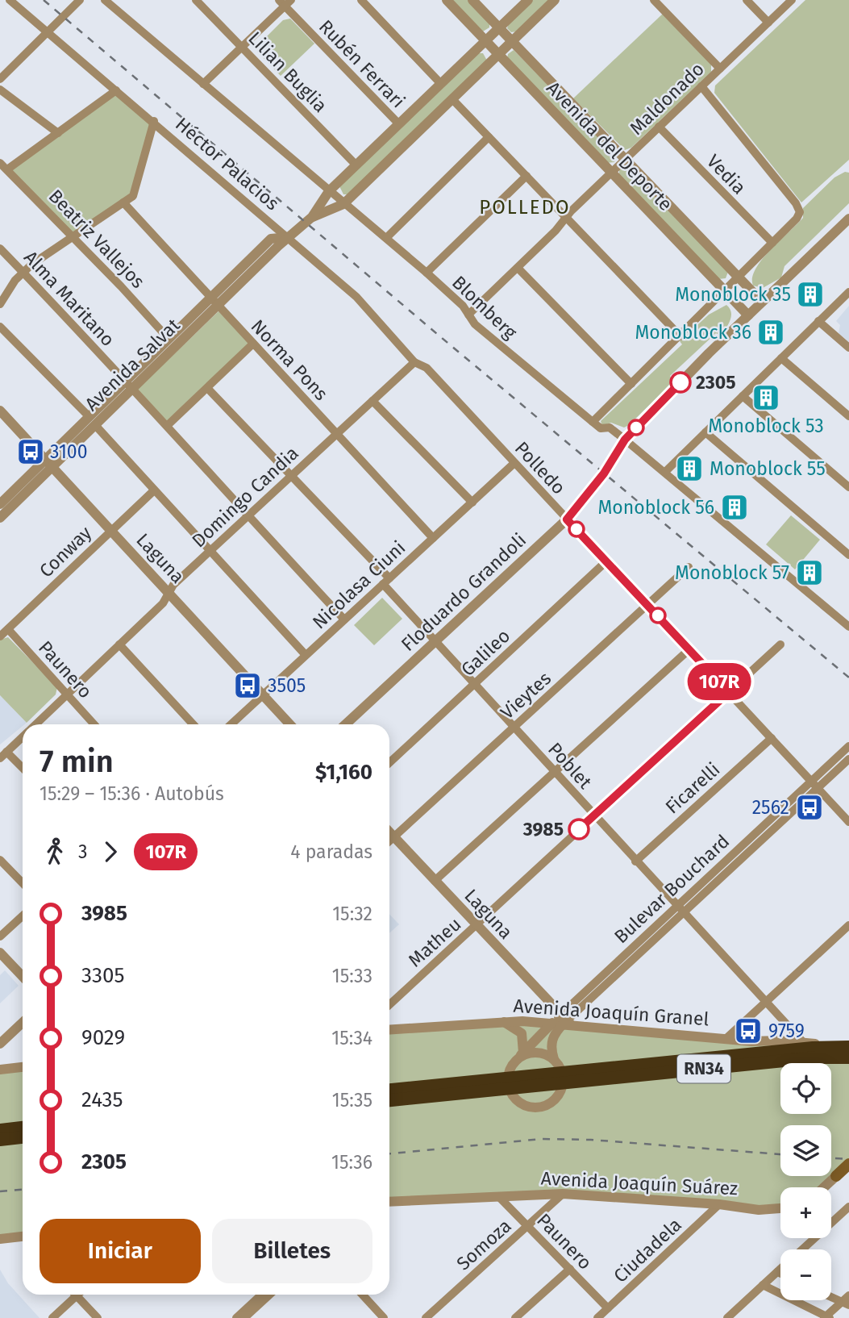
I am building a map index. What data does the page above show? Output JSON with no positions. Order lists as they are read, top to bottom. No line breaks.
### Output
{"streets":{"highway":["RN34"],"street":["Rubén Ferrari","Lilian Buglia","Maldonado","Avenida del Deporte","Héctor Palacios","Vedia","Beatriz Vallejos","Alma Maritano","Blomberg","Norma Pons","Avenida Salvat","Polledo","Domingo Candia","Conway","Laguna","Nicolasa Ciuni","Floduardo Grandoli","Galileo","Paunero","Vieytes","Poblet","Ficarelli","Bulevar Bouchard","Matheu","Avenida Joaquín Granel","Avenida Joaquín Suárez","Somoza","Ciudadela"]},"crossings":[["Rubén Ferrari","Avenida Salvat"],["Lilian Buglia","Avenida Salvat"],["Maldonado","Avenida del Deporte"],["Maldonado","Vedia"],["Maldonado","Blomberg"],["Avenida del Deporte","Avenida Salvat"],["Avenida del Deporte","Floduardo Grandoli"],["Héctor Palacios","Avenida Salvat"],["Héctor Palacios","Polledo"],["Héctor Palacios","Domingo Candia"],["Beatriz Vallejos","Avenida Salvat"],["Alma Maritano","Avenida Salvat"],["Alma Maritano","Domingo Candia"],["Alma Maritano","Nicolasa Ciuni"],["Blomberg","Avenida Salvat"],["Blomberg","Floduardo Grandoli"],["Norma Pons","Avenida Salvat"],["Norma Pons","Domingo Candia"],["Norma Pons","Nicolasa Ciuni"],["Avenida Salvat","Laguna"],["Polledo","Domingo Candia"],["Polledo","Nicolasa Ciuni"],["Polledo","Floduardo Grandoli"],["Polledo","Galileo"],["Polledo","Vieytes"],["Polledo","Ficarelli"],["Polledo","Bulevar Bouchard"],["Polledo","Matheu"],["Domingo Candia","Laguna"],["Domingo Candia","Paunero"],["Conway","Laguna"],["Conway","Paunero"],["Laguna","Nicolasa Ciuni"],["Laguna","Vieytes"],["Laguna","Bulevar Bouchard"],["Laguna","Matheu"],["Laguna","Avenida Joaquín Granel"],["Nicolasa Ciuni","Poblet"],["Floduardo Grandoli","Poblet"],["Galileo","Poblet"],["Paunero","Avenida Joaquín Suárez"],["Paunero","Somoza"],["Paunero","Ciudadela"],["Vieytes","Poblet"],["Poblet","Ficarelli"],["Poblet","Bulevar Bouchard"],["Poblet","Matheu"],["Poblet","Avenida Joaquín Granel"],["Bulevar Bouchard","Avenida Joaquín Granel"],["Avenida Joaquín Granel","RN34"],["Avenida Joaquín Suárez","Somoza"],["Avenida Joaquín Suárez","Ciudadela"]],"districts":["POLLEDO"],"places":{"building":["Monoblock 35","Monoblock 36","Monoblock 53","Monoblock 55","Monoblock 56","Monoblock 57"],"other":["2305","3985"],"bus stop":["3100","3505","2562","9759"]},"lines":["bus line 107R"],"page":{"on_map":"107R","heading":["7 min","15:29 – 15:36 · Autobús","$1,160"],"legs":["3","107R","4 paradas"],"list":[{"name":"3985","value":"15:32"},{"name":"3305","value":"15:33"},{"name":"9029","value":"15:34"},{"name":"2435","value":"15:35"},{"name":"2305","value":"15:36"}],"map_buttons":["+","−"],"buttons":["Iniciar","Billetes"]}}
